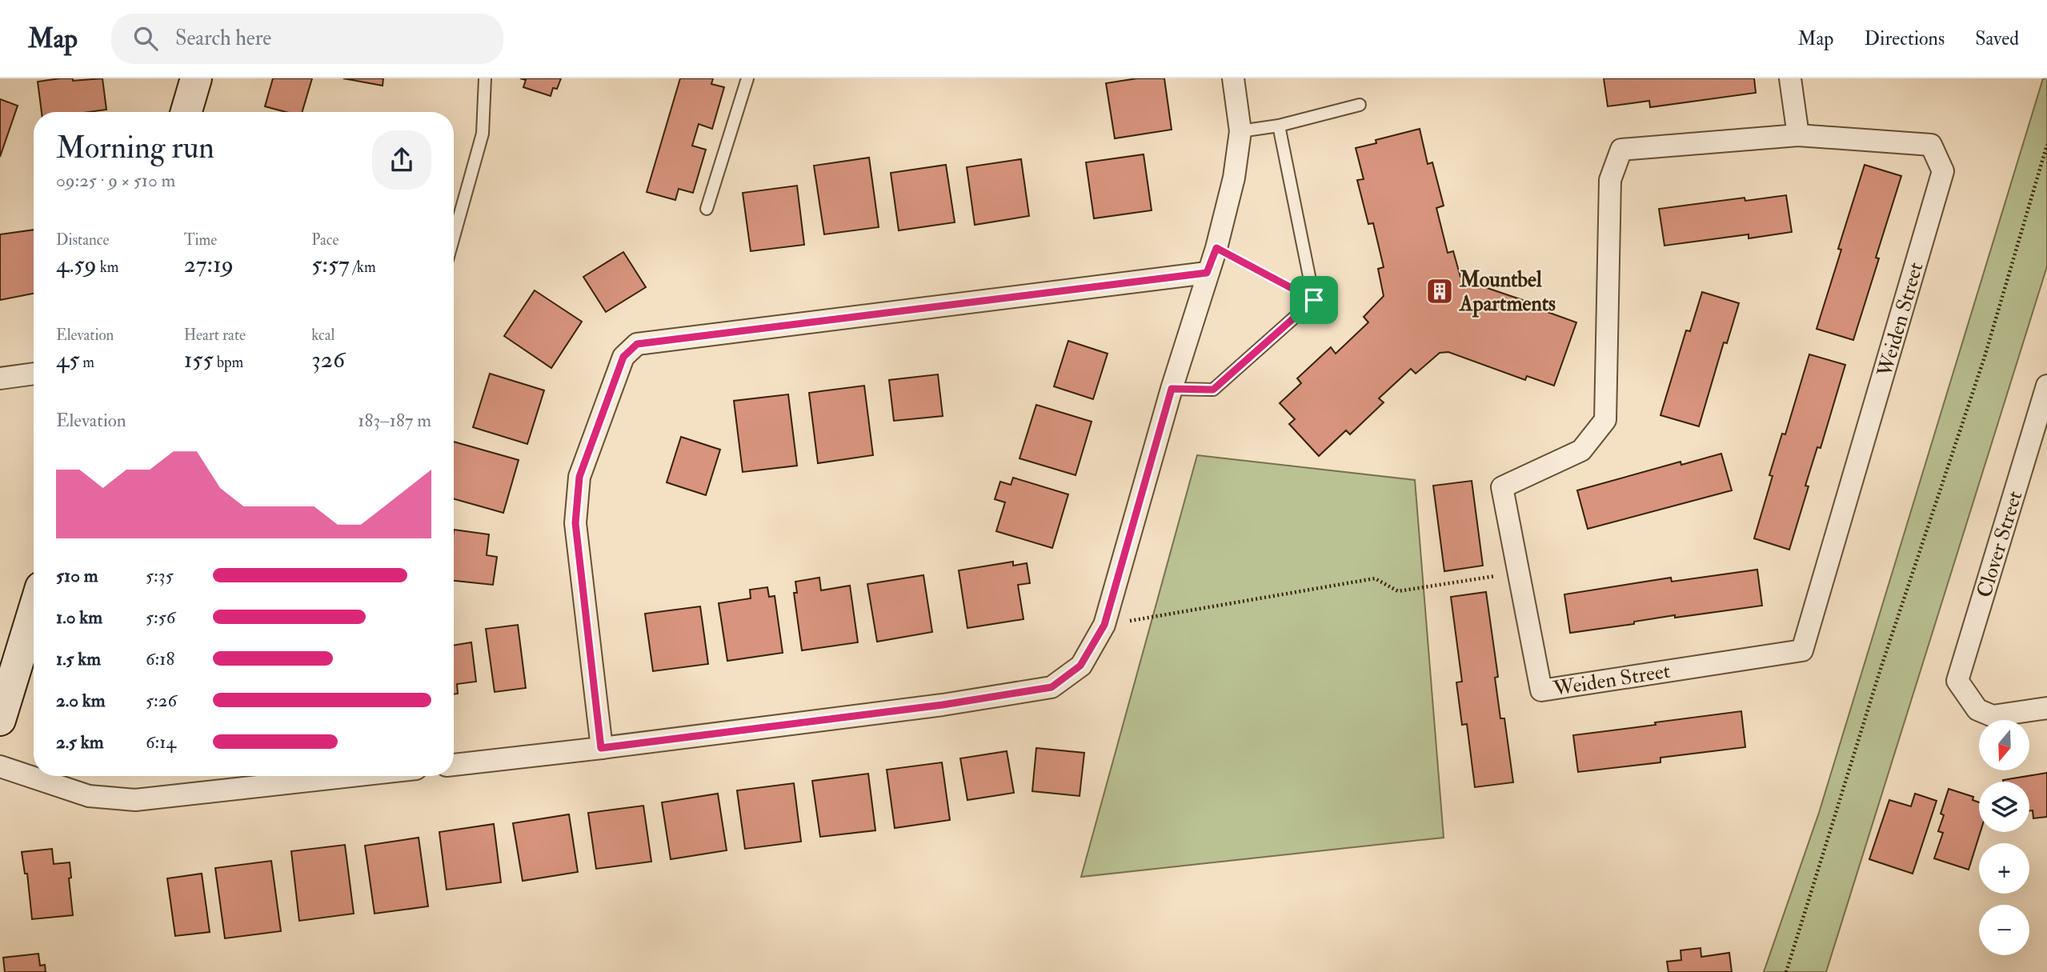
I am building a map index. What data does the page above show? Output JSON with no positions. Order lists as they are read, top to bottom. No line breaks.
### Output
{"streets":{"street":["Weiden Street","Clover Street"]},"places":{"building":["Mountbel Apartments"]},"north":"bottom","page":{"header":"Map","search":"Search here","nav":["Map","Directions","Saved"],"heading":["Morning run","09:25 · 9 × 510 m"],"stats":[["Distance","4.59 km"],["Time","27:19"],["Pace","5:57 /km"],["Elevation","45 m"],["Heart rate","155 bpm"],["kcal","326"]],"chart":["Elevation","183–187 m"],"list":[{"name":"510 m","note":"5:35"},{"name":"1.0 km","note":"5:56"},{"name":"1.5 km","note":"6:18"},{"name":"2.0 km","note":"5:26"},{"name":"2.5 km","note":"6:14"}],"map_buttons":["+","−"]}}
